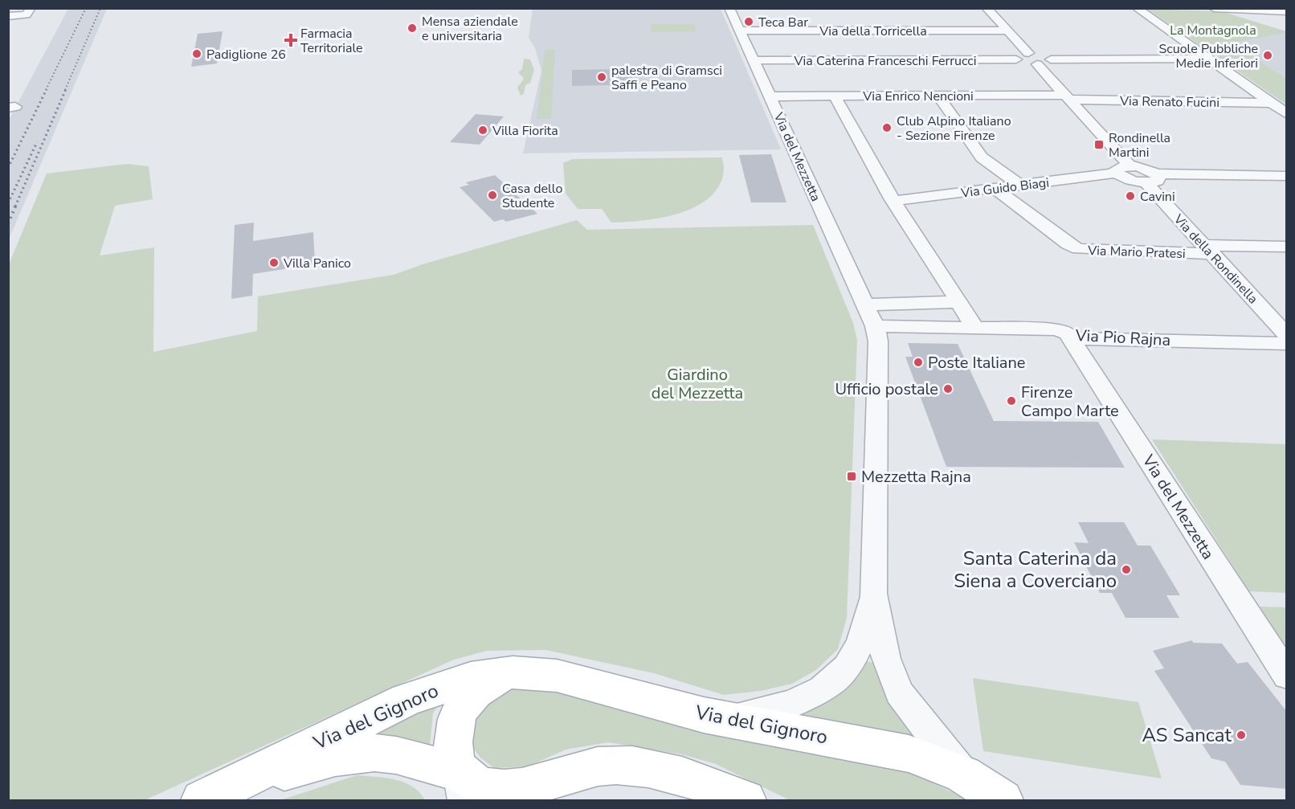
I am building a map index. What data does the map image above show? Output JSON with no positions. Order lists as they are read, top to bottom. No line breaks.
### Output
{"streets":{"main road":["Via del Gignoro"],"street":["Via della Torricella","Via Caterina Franceschi Ferrucci","Via Enrico Nencioni","Via Renato Fucini","Via del Mezzetta","Via Guido Biagi","Via Mario Pratesi","Via della Rondinella","Via Pio Rajna"]},"crossings":[["Via della Torricella","Via del Mezzetta"],["Via Caterina Franceschi Ferrucci","Via del Mezzetta"],["Via Enrico Nencioni","Via Renato Fucini"],["Via Enrico Nencioni","Via del Mezzetta"],["Via del Mezzetta","Via Pio Rajna"],["Via del Mezzetta","Via del Gignoro"],["Via Guido Biagi","Via Mario Pratesi"],["Via Mario Pratesi","Via della Rondinella"]],"parks":["La Montagnola","Giardino del Mezzetta"],"places":{"other":["Teca Bar","Mensa aziendale e universitaria","Padiglione 26","Scuole Pubbliche Medie Inferiori","palestra di Gramsci Saffi e Peano","Club Alpino Italiano - Sezione Firenze","Villa Fiorita","Casa dello Studente","Cavini","Villa Panico","Poste Italiane","Ufficio postale","Firenze Campo Marte","Santa Caterina da Siena a Coverciano","AS Sancat"],"health":["Farmacia Territoriale"],"transit":["Rondinella Martini","Mezzetta Rajna"]}}
